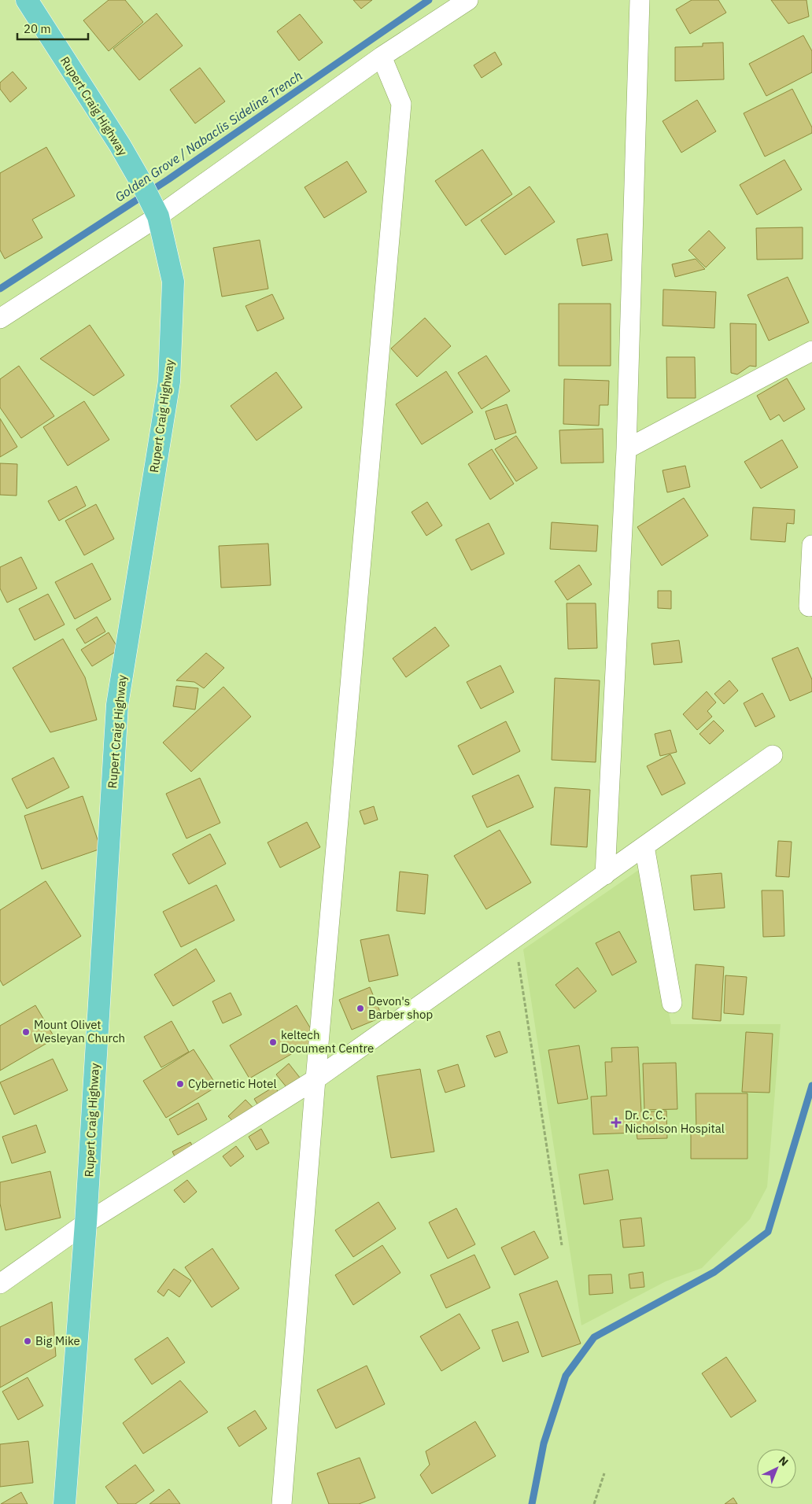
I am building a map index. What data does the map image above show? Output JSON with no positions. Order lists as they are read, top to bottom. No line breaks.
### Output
{"streets":{"main road":["Rupert Craig Highway"]},"water":["Golden Grove / Nabaclis Sideline Trench"],"places":{"other":["Devon's Barber shop","Mount Olivet Wesleyan Church","keltech Document Centre","Cybernetic Hotel","Big Mike"],"health":["Dr. C. C. Nicholson Hospital"]},"scale_bar":"20 m","north":"top right"}
